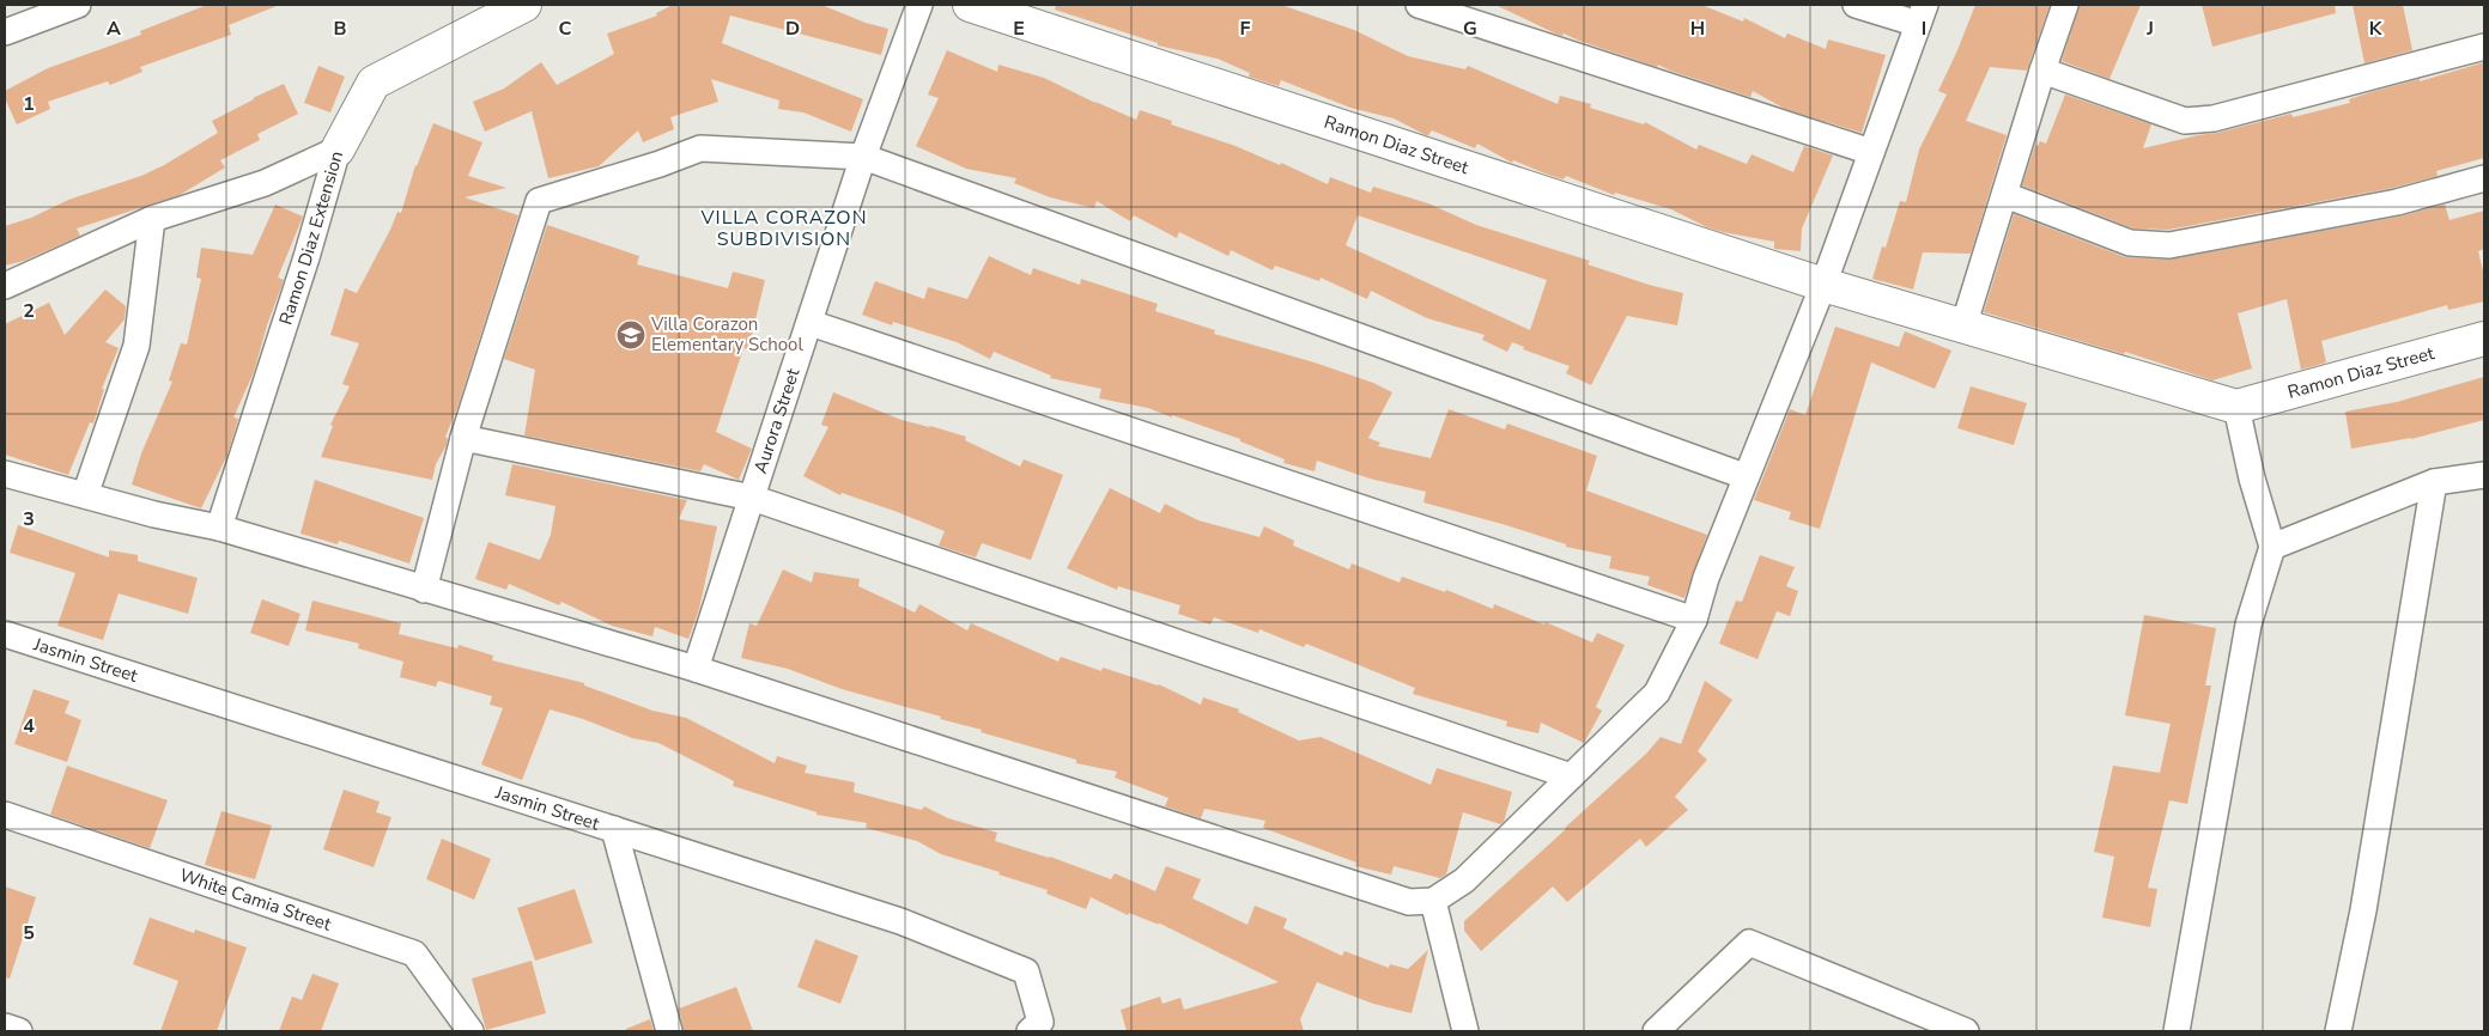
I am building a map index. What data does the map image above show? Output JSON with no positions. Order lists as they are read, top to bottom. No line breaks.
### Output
{"streets":{"street":["Ramon Diaz Street","Ramon Diaz Extension","Aurora Street","Jasmin Street","White Camia Street"]},"districts":["VILLA CORAZON SUBDIVISION"],"places":{"school or university":["Villa Corazon Elementary School"]},"grid":{"columns":["A","B","C","D","E","F","G","H","I","J","K"],"rows":["1","2","3","4","5"]}}
